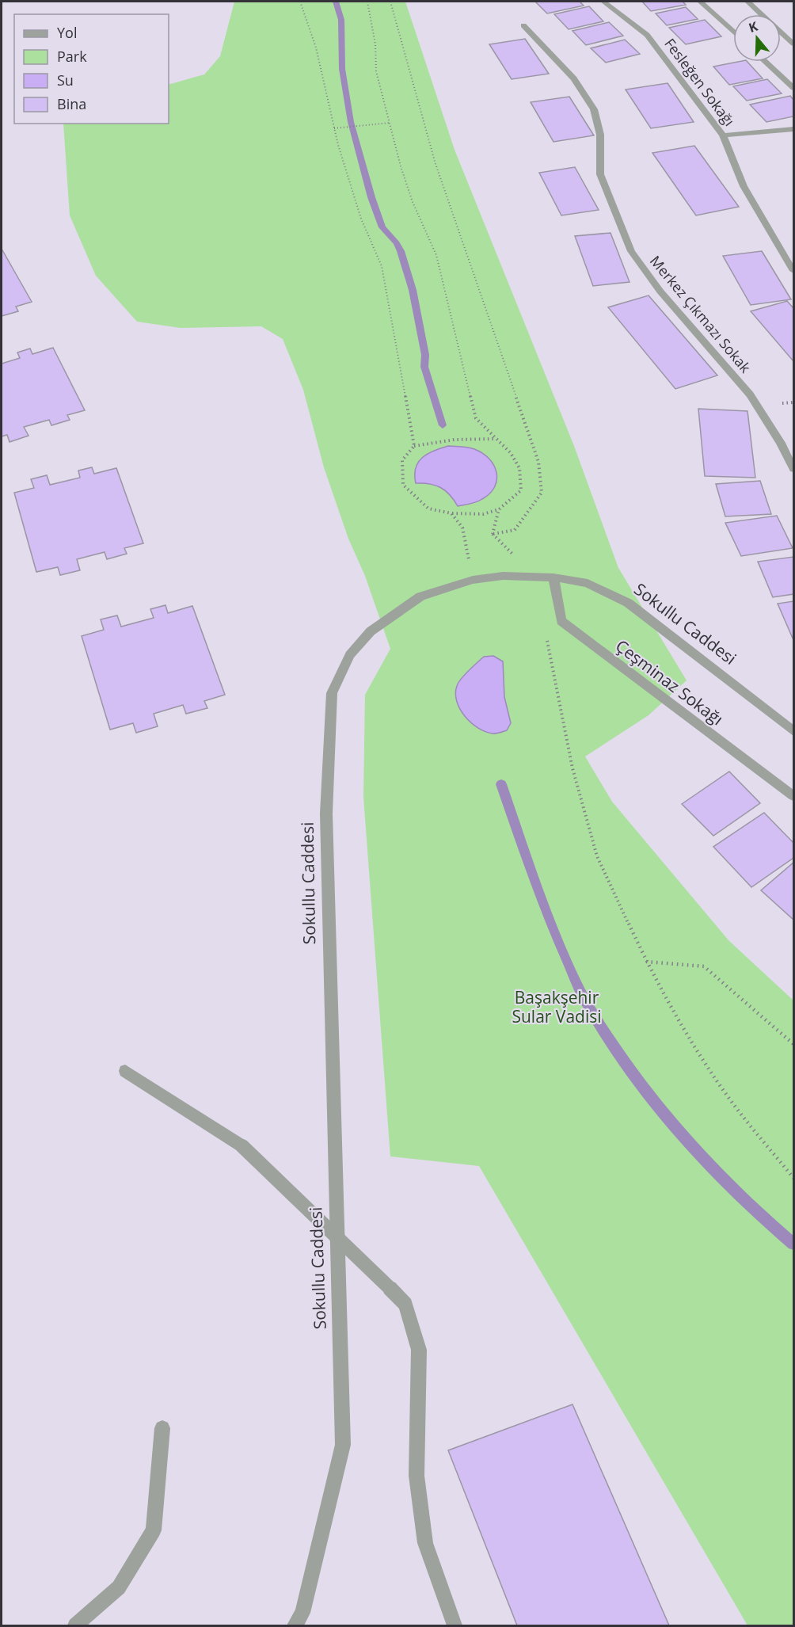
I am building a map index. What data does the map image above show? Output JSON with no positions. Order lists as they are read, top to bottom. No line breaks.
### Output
{"streets":{"street":["Fesleğen Sokağı","Merkez Çıkmazı Sokak","Sokullu Caddesi","Çeşminaz Sokağı"]},"crossings":[["Sokullu Caddesi","Çeşminaz Sokağı"]],"parks":["Başakşehir Sular Vadisi"],"legend":["Yol","Park","Su","Bina"],"north":"top"}
